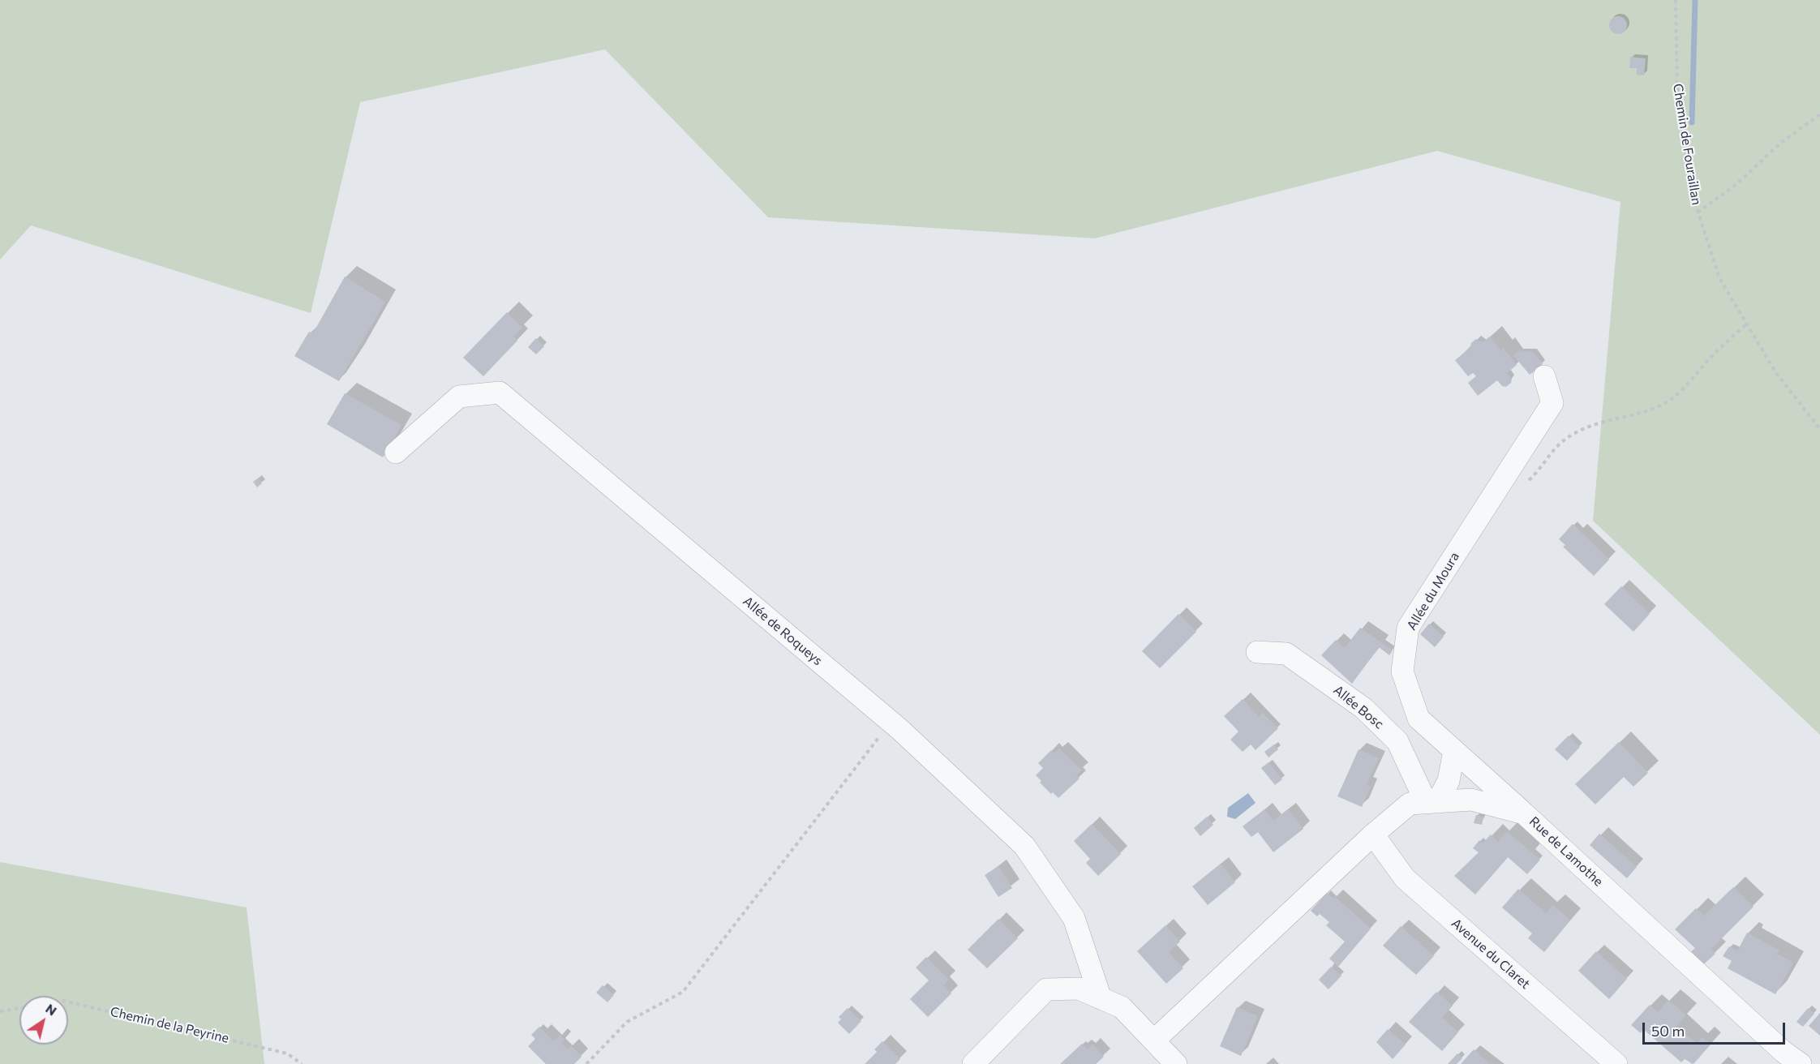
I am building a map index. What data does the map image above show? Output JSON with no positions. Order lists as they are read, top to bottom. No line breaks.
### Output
{"streets":{"street":["Allée du Moura","Allée de Roqueys","Allée Bosc","Rue de Lamothe","Avenue du Claret"],"path":["Chemin de Fouraillan","Chemin de la Peyrine"]},"crossings":[["Allée du Moura","Rue de Lamothe"],["Allée Bosc","Rue de Lamothe"],["Rue de Lamothe","Avenue du Claret"]],"scale_bar":"50 m","north":"top right"}
